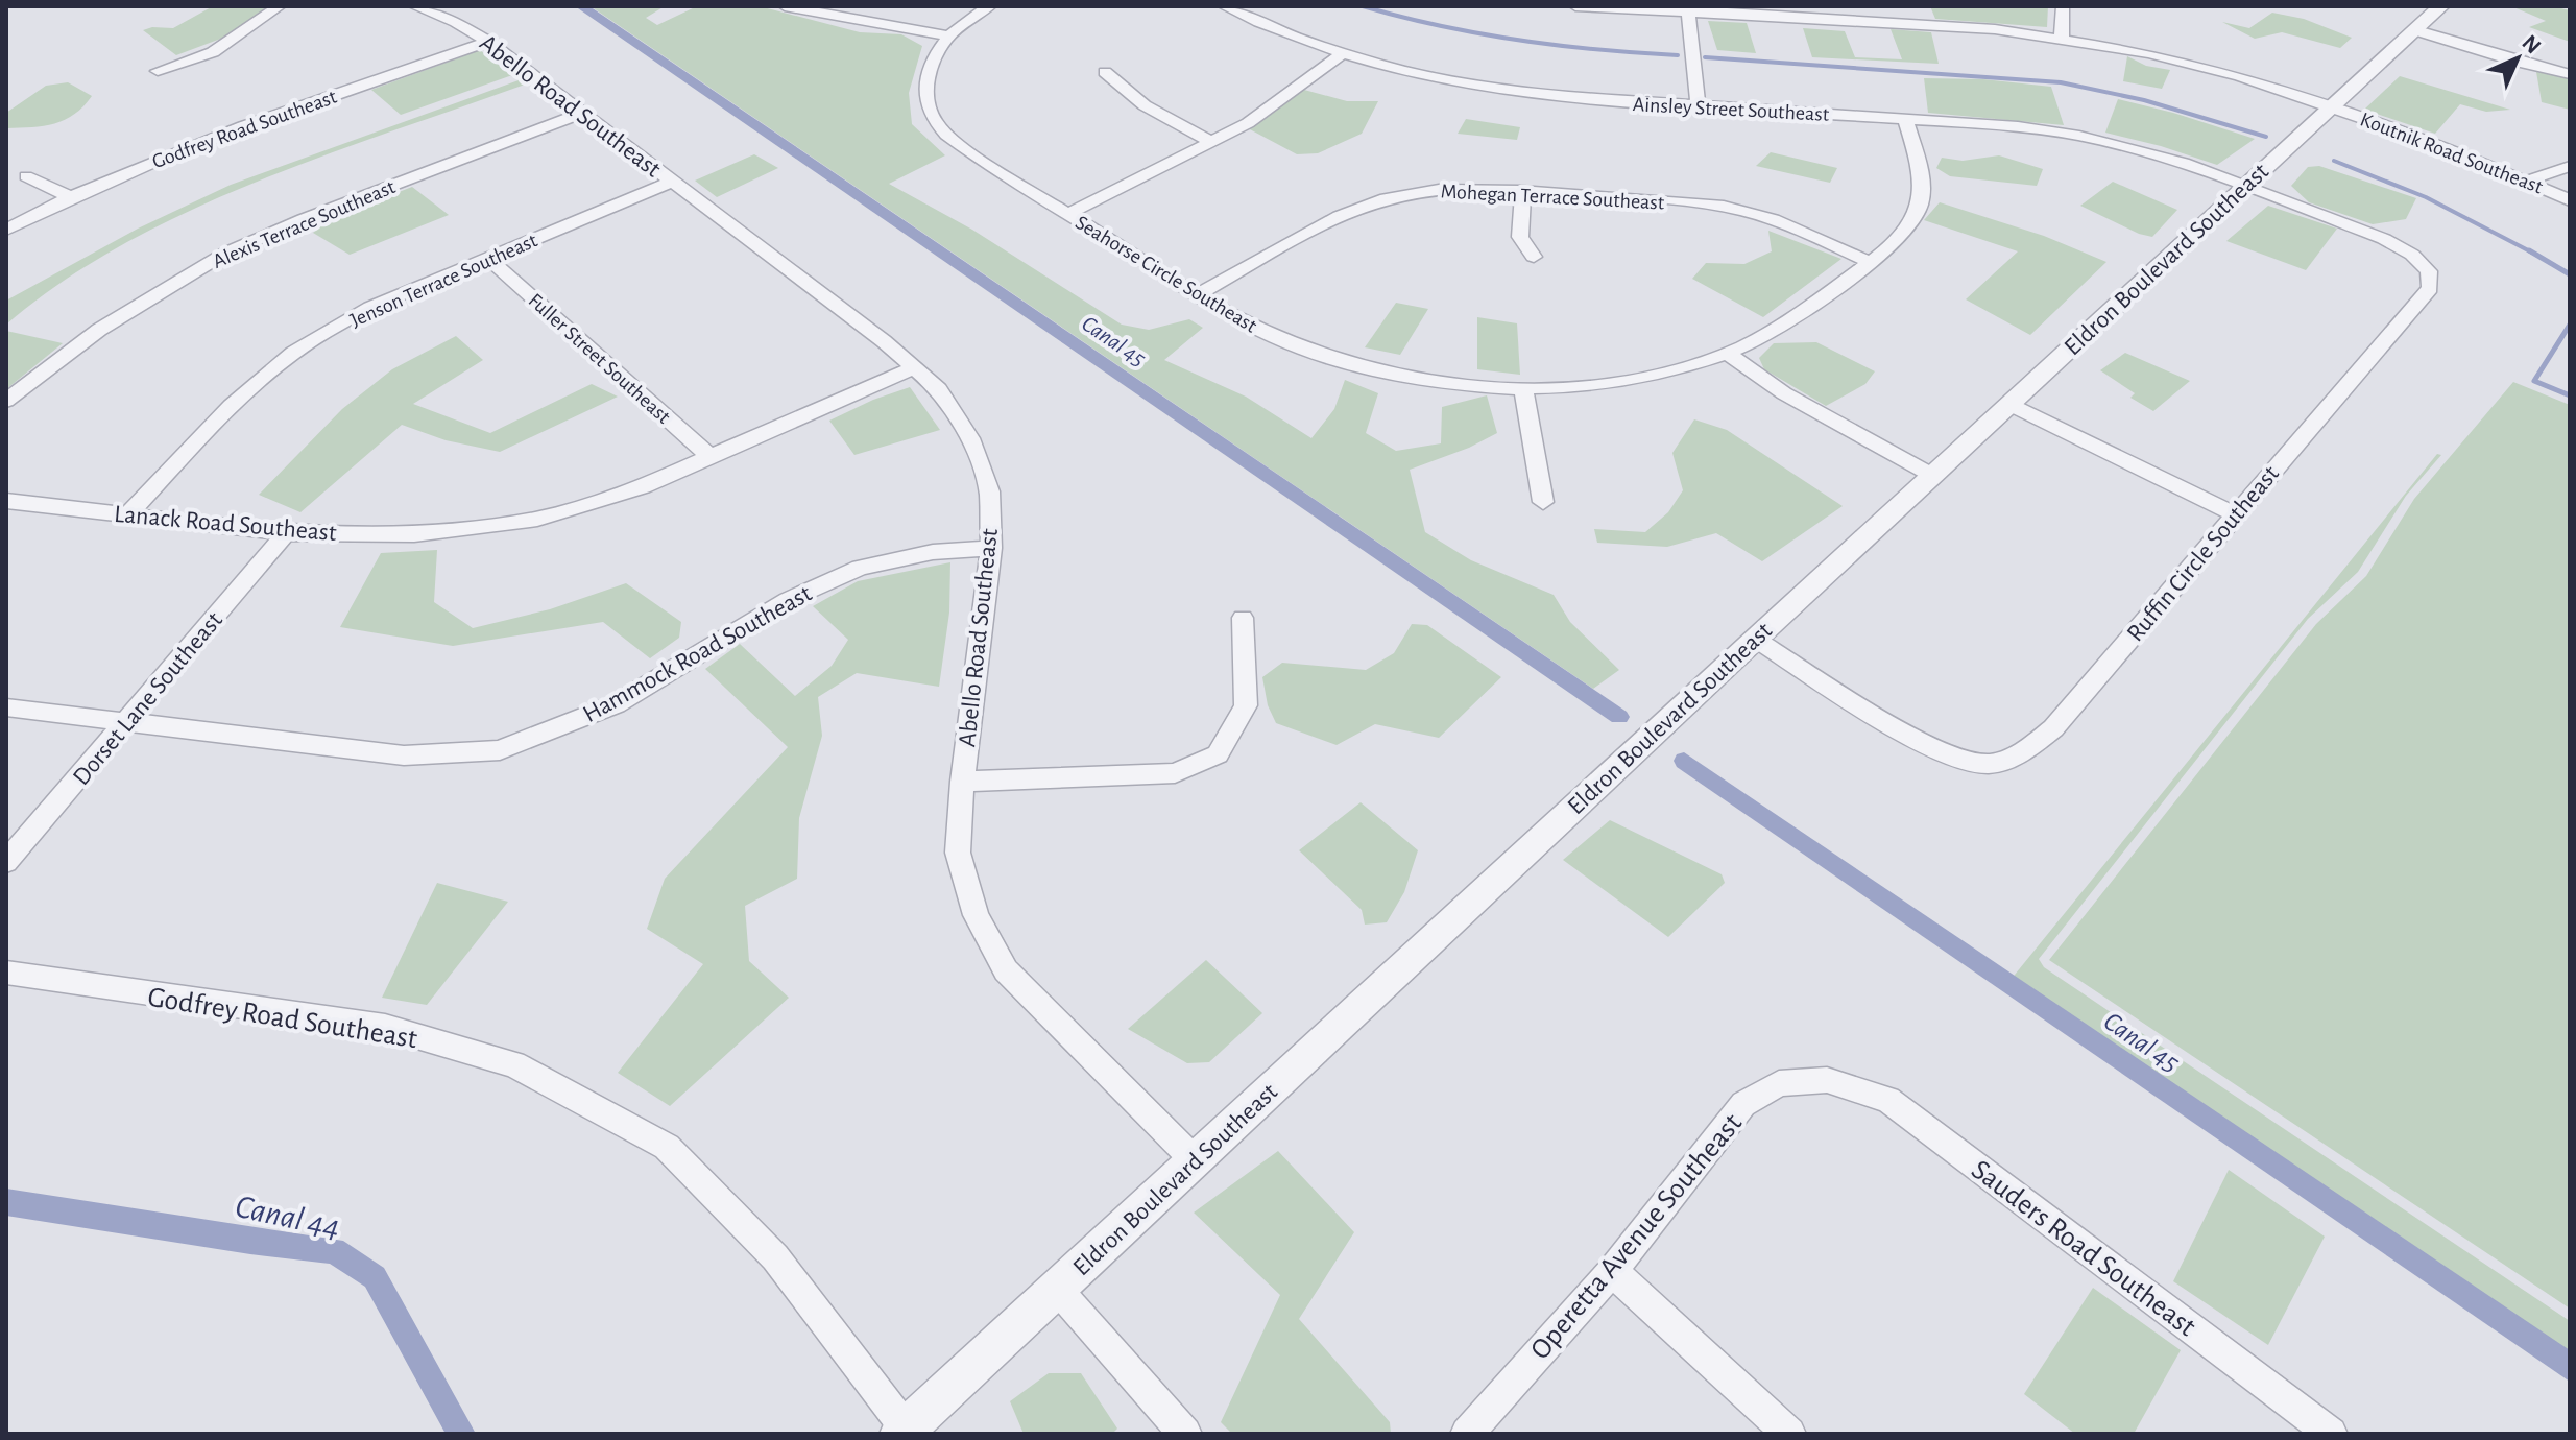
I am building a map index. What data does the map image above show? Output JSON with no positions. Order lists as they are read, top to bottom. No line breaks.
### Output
{"streets":{"street":["Abello Road Southeast","Ainsley Street Southeast","Godfrey Road Southeast","Koutnik Road Southeast","Mohegan Terrace Southeast","Alexis Terrace Southeast","Eldron Boulevard Southeast","Seahorse Circle Southeast","Jenson Terrace Southeast","Fuller Street Southeast","Lanack Road Southeast","Ruffin Circle Southeast","Hammock Road Southeast","Dorset Lane Southeast","Operetta Avenue Southeast","Sauders Road Southeast"]},"crossings":[["Abello Road Southeast","Godfrey Road Southeast"],["Abello Road Southeast","Alexis Terrace Southeast"],["Abello Road Southeast","Eldron Boulevard Southeast"],["Abello Road Southeast","Jenson Terrace Southeast"],["Abello Road Southeast","Lanack Road Southeast"],["Abello Road Southeast","Hammock Road Southeast"],["Ainsley Street Southeast","Eldron Boulevard Southeast"],["Ainsley Street Southeast","Seahorse Circle Southeast"],["Ainsley Street Southeast","Ruffin Circle Southeast"],["Godfrey Road Southeast","Eldron Boulevard Southeast"],["Koutnik Road Southeast","Eldron Boulevard Southeast"],["Mohegan Terrace Southeast","Seahorse Circle Southeast"],["Eldron Boulevard Southeast","Ruffin Circle Southeast"],["Jenson Terrace Southeast","Fuller Street Southeast"],["Jenson Terrace Southeast","Lanack Road Southeast"],["Fuller Street Southeast","Lanack Road Southeast"],["Lanack Road Southeast","Dorset Lane Southeast"],["Hammock Road Southeast","Dorset Lane Southeast"],["Operetta Avenue Southeast","Sauders Road Southeast"]],"water":["Canal 45","Canal 44"],"north":"top right"}
